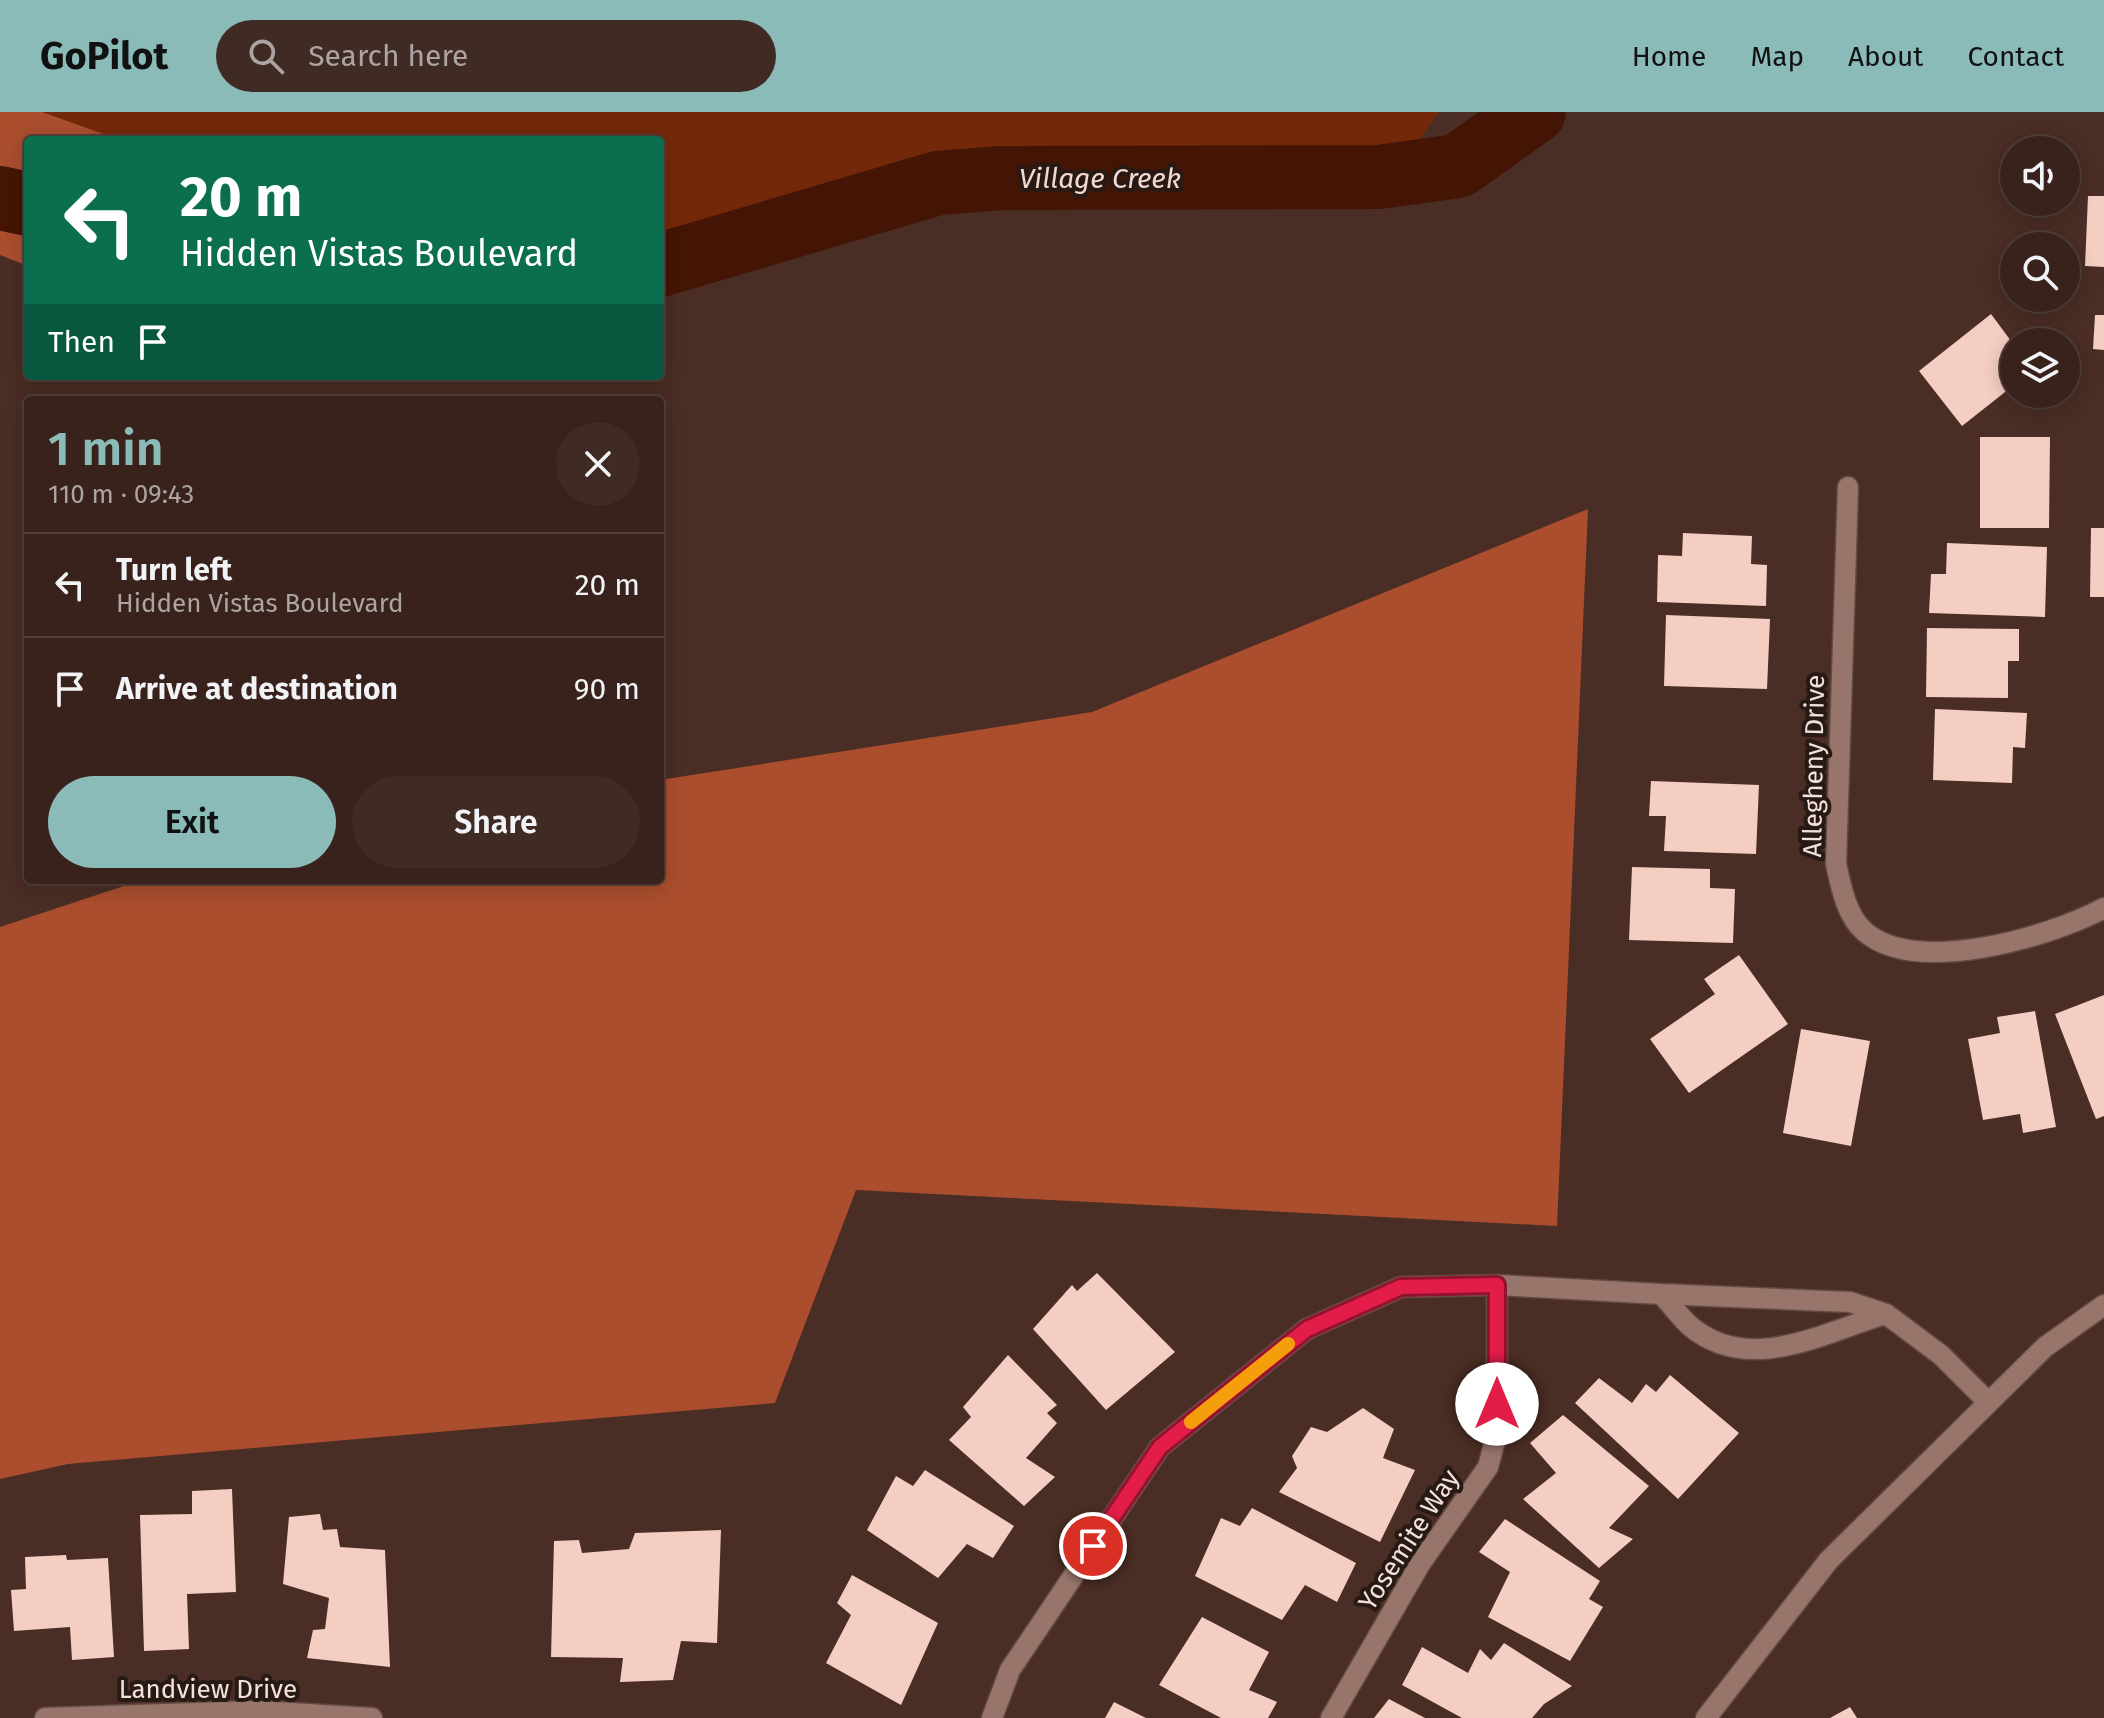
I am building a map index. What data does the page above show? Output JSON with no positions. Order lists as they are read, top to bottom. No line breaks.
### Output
{"streets":{"street":["Allegheny Drive","Yosemite Way","Landview Drive"]},"water":["Village Creek"],"page":{"header":"GoPilot","search":"Search here","nav":["Home","Map","About","Contact"],"turn":["20 m","Hidden Vistas Boulevard"],"then":"Then","heading":["1 min","110 m · 09:43"],"list":[{"name":"Turn left","note":"Hidden Vistas Boulevard","value":"20 m"},{"name":"Arrive at destination","value":"90 m"}],"buttons":["Exit","Share"]}}
